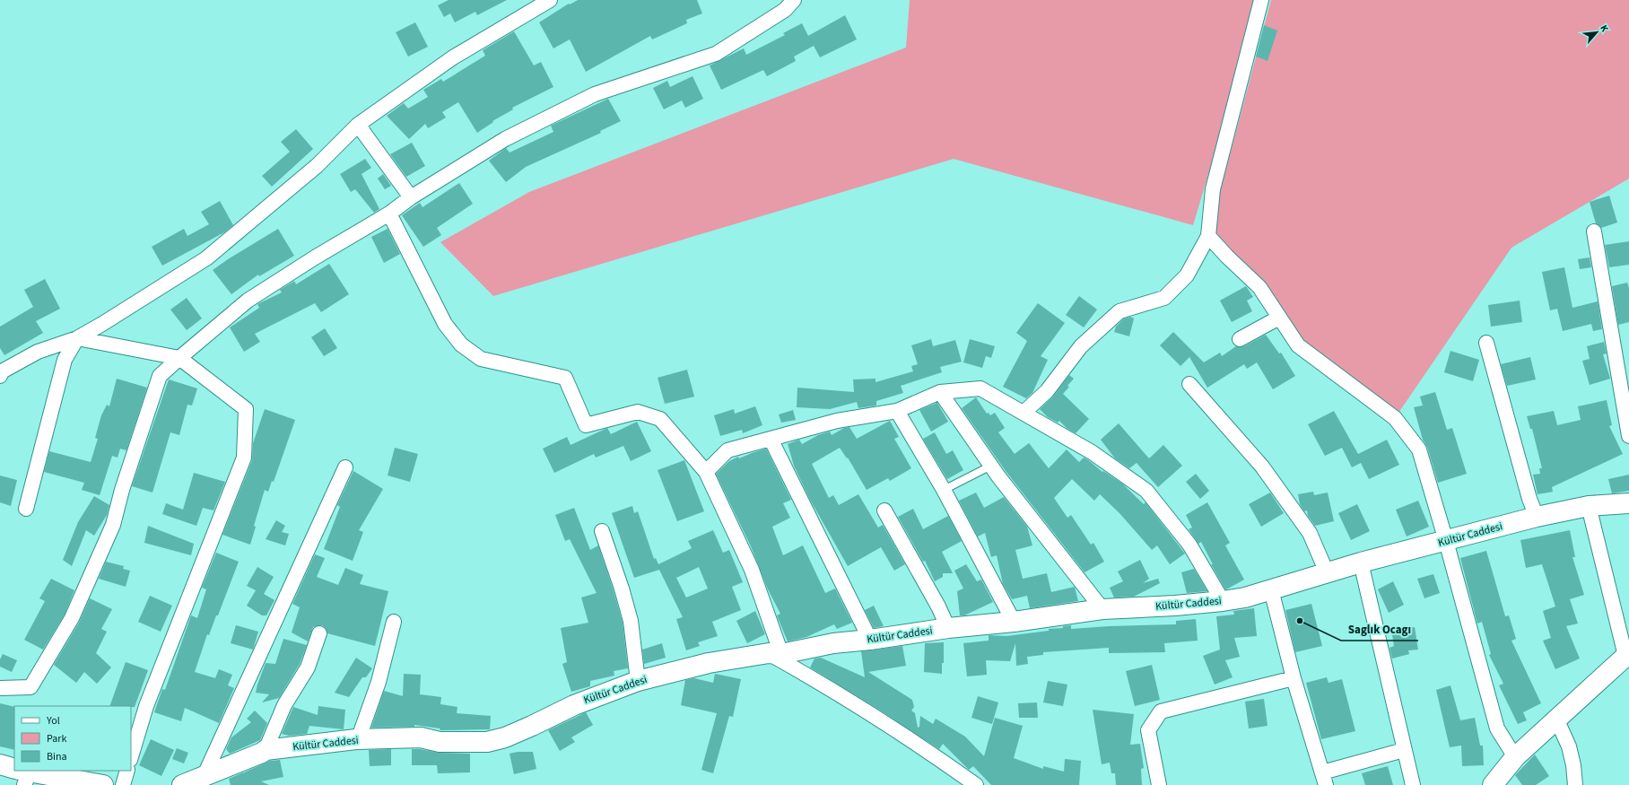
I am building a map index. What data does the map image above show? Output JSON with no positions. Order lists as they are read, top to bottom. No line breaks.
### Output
{"streets":{"street":["Kültür Caddesi"]},"places":["Saglık Ocagı"],"legend":["Yol","Park","Bina"],"north":"top right"}
